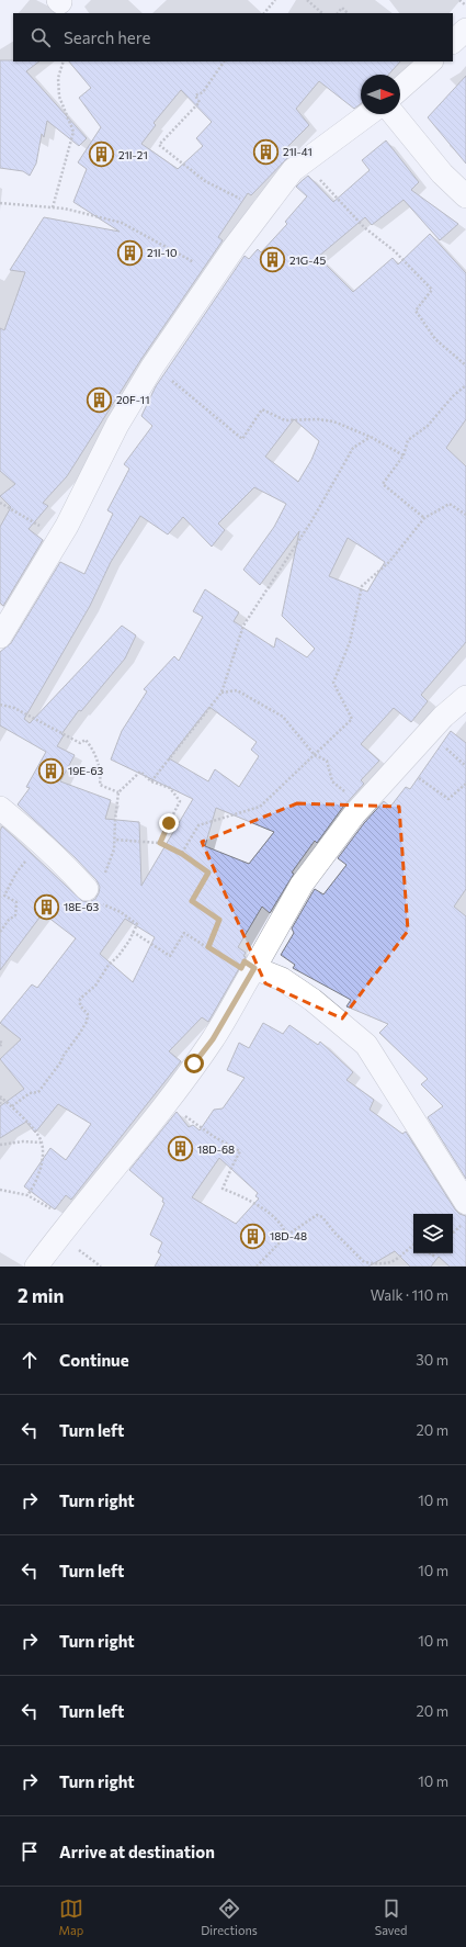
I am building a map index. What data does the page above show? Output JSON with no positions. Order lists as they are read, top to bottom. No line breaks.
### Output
{"places":{"building":["21I-41","21I-21","21I-10","21G-45","20F-11","19E-63","18E-63","18D-68","18D-48"]},"north":"right","page":{"search":"Search here","heading":["2 min","Walk · 110 m"],"list":[["Continue","30 m"],["Turn left","20 m"],["Turn right","10 m"],["Turn left","10 m"],["Turn right","10 m"],["Turn left","20 m"],["Turn right","10 m"],"Arrive at destination"],"nav":["Map","Directions","Saved"]}}
